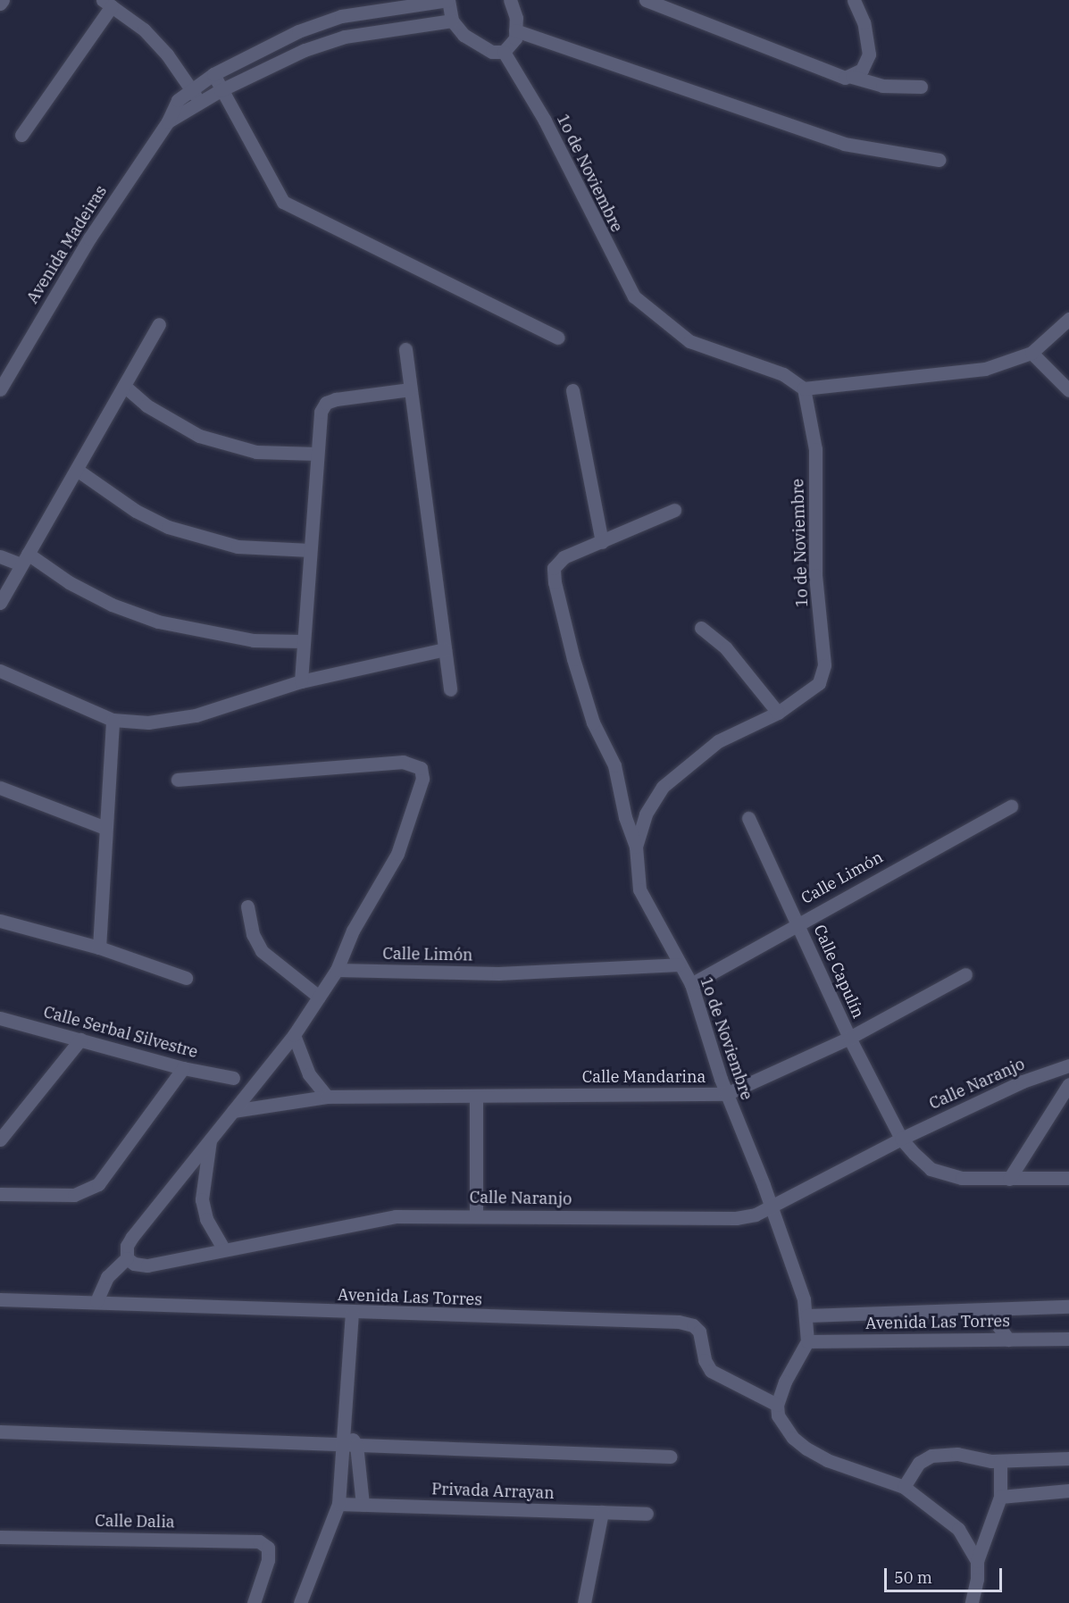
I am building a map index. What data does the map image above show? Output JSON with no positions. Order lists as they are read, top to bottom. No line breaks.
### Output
{"streets":{"street":["1o de Noviembre","Avenida Madeiras","Calle Limón","Calle Capulín","Calle Serbal Silvestre","Calle Mandarina","Calle Naranjo","Avenida Las Torres","Privada Arrayan","Calle Dalia"]},"crossings":[["1o de Noviembre","Calle Limón"],["1o de Noviembre","Calle Mandarina"],["1o de Noviembre","Calle Naranjo"],["1o de Noviembre","Avenida Las Torres"],["Calle Limón","Calle Capulín"],["Calle Capulín","Calle Mandarina"],["Calle Capulín","Calle Naranjo"]],"scale_bar":"50 m"}
